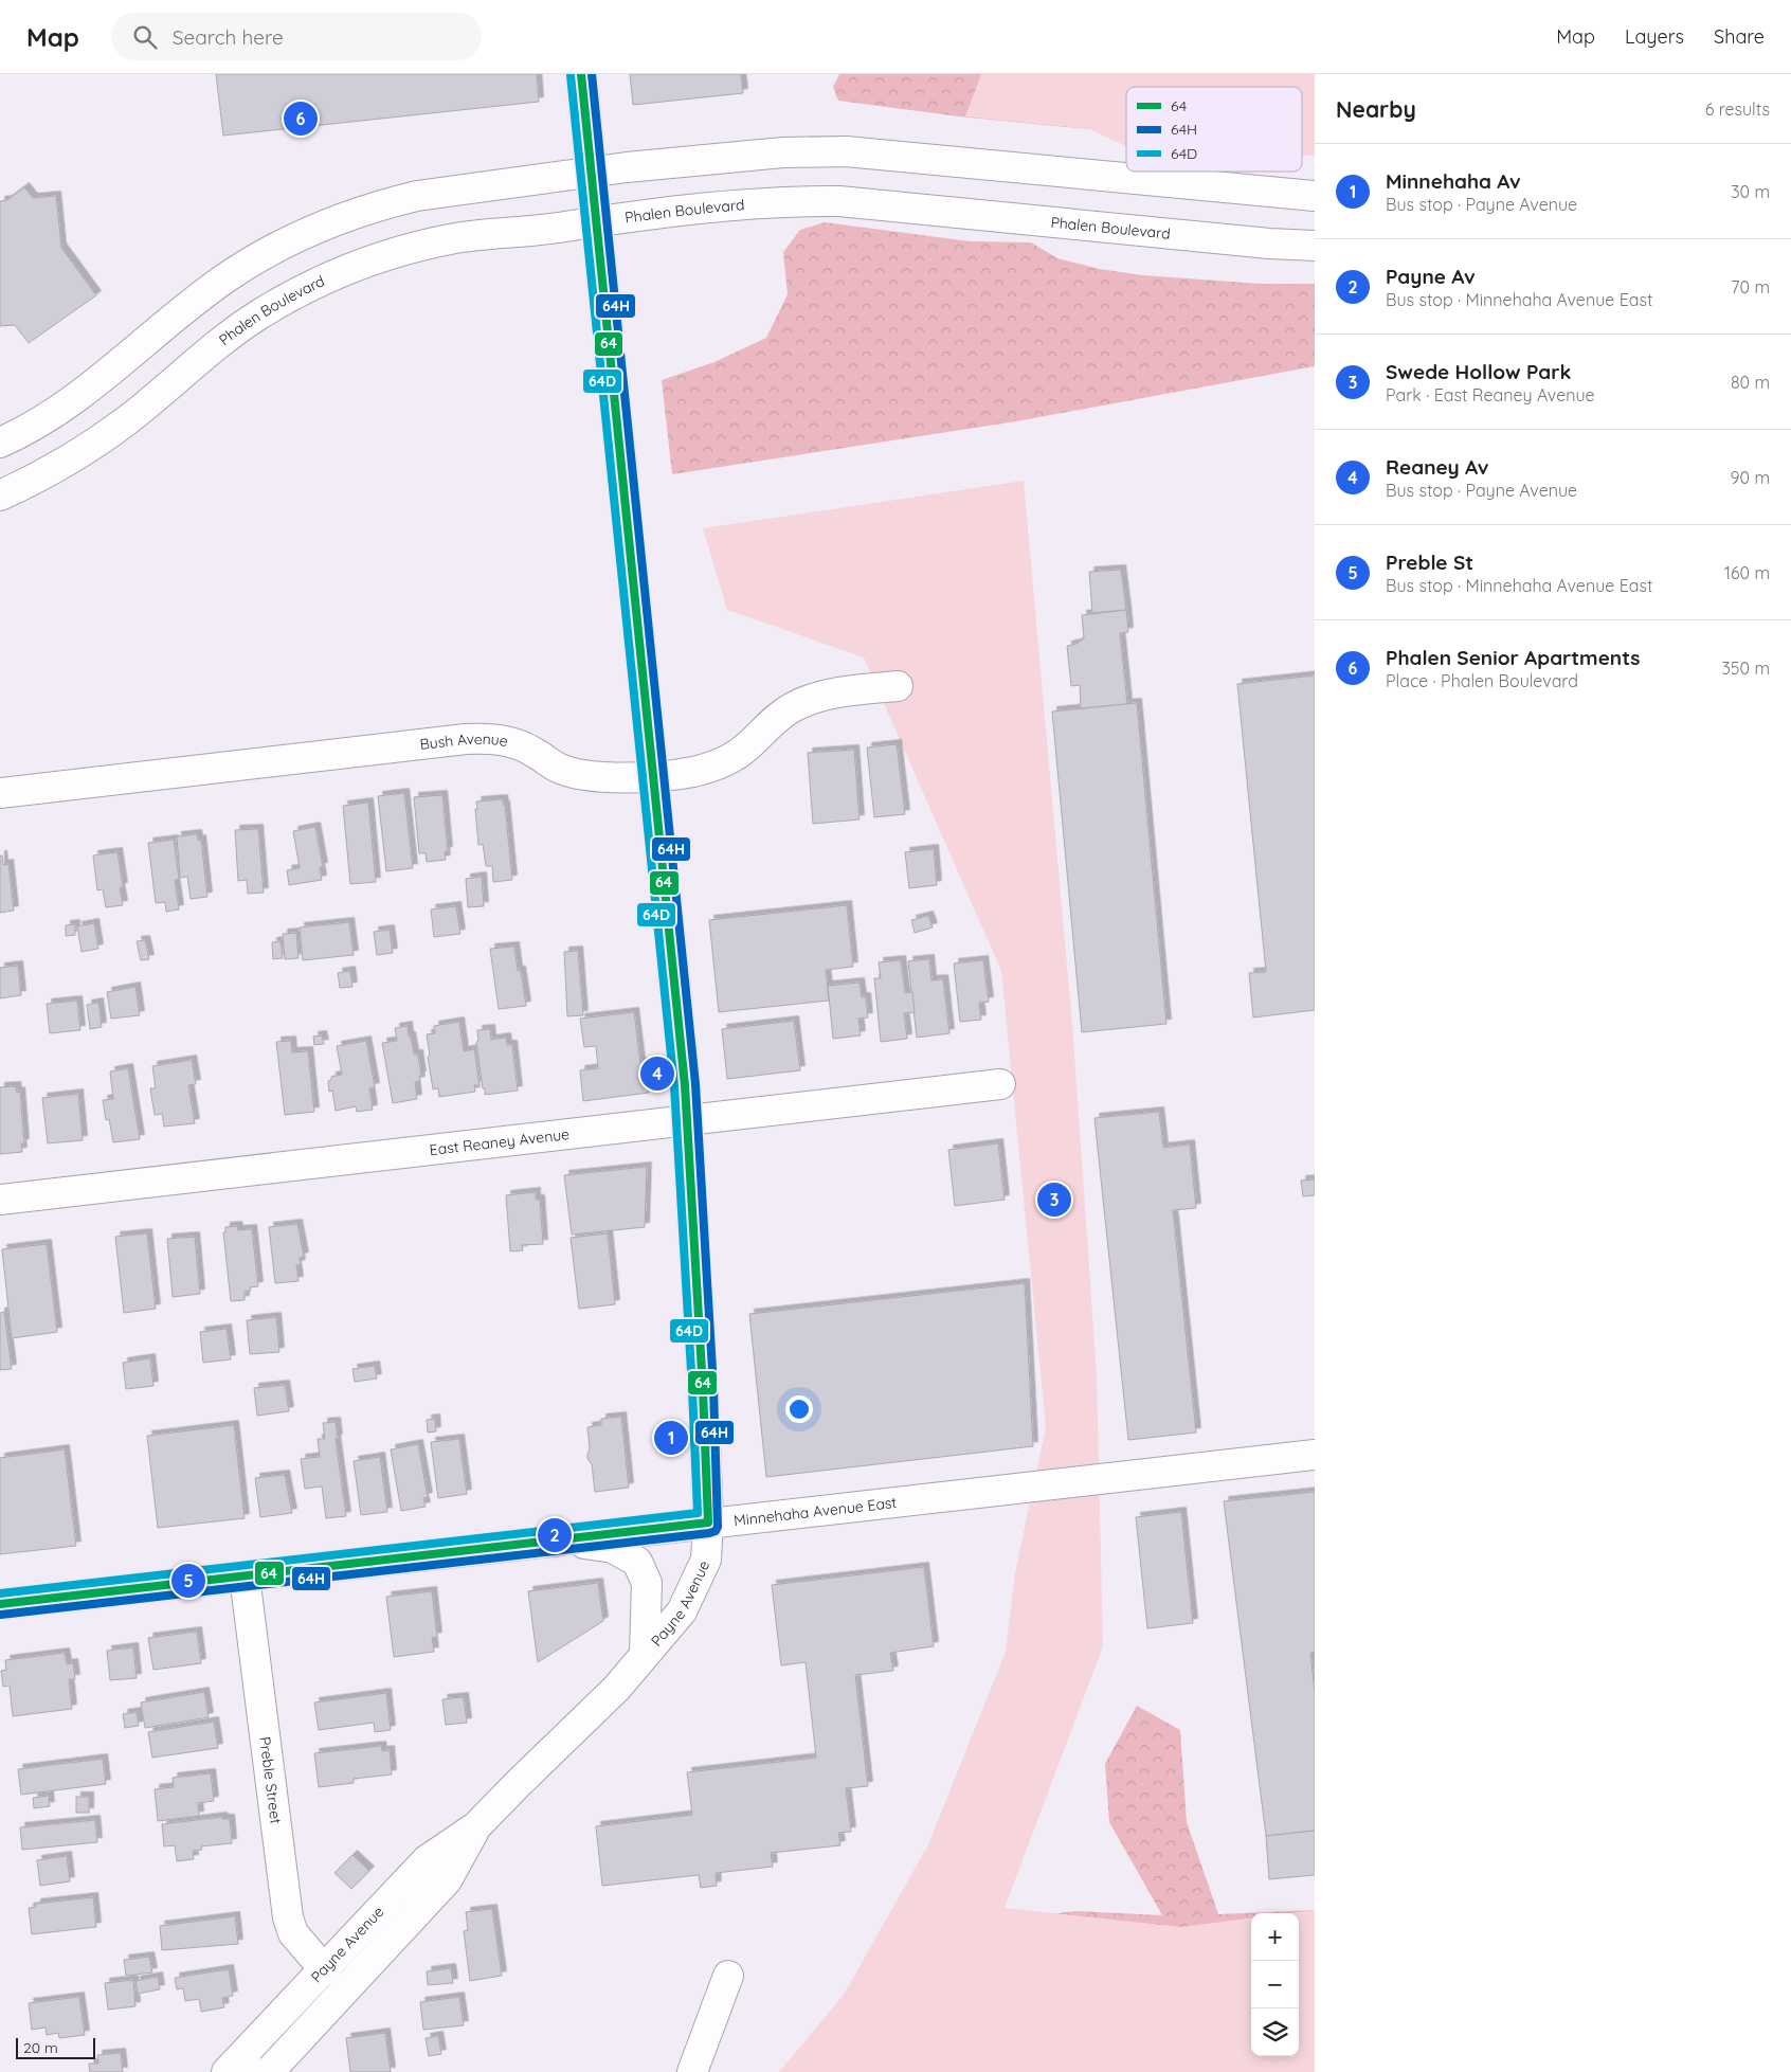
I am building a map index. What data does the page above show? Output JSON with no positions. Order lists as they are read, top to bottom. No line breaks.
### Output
{"streets":{"street":["Phalen Boulevard","Bush Avenue","East Reaney Avenue","Minnehaha Avenue East","Payne Avenue","Preble Street"]},"crossings":[["Phalen Boulevard","Payne Avenue"],["Bush Avenue","Payne Avenue"],["East Reaney Avenue","Payne Avenue"],["Minnehaha Avenue East","Payne Avenue"],["Minnehaha Avenue East","Preble Street"],["Payne Avenue","Preble Street"]],"lines":["transit line 64","transit line 64H","transit line 64D"],"legend":["64","64H","64D"],"scale_bar":"20 m","page":{"header":"Map","search":"Search here","nav":["Map","Layers","Share"],"heading":["Nearby","6 results"],"pins":["6","4","3","1","2","5"],"list":[{"mark":"1","name":"Minnehaha Av","note":"Bus stop · Payne Avenue","value":"30 m"},{"mark":"2","name":"Payne Av","note":"Bus stop · Minnehaha Avenue East","value":"70 m"},{"mark":"3","name":"Swede Hollow Park","note":"Park · East Reaney Avenue","value":"80 m"},{"mark":"4","name":"Reaney Av","note":"Bus stop · Payne Avenue","value":"90 m"},{"mark":"5","name":"Preble St","note":"Bus stop · Minnehaha Avenue East","value":"160 m"},{"mark":"6","name":"Phalen Senior Apartments","note":"Place · Phalen Boulevard","value":"350 m"}],"map_buttons":["+","−"],"scale":"20 m"}}
